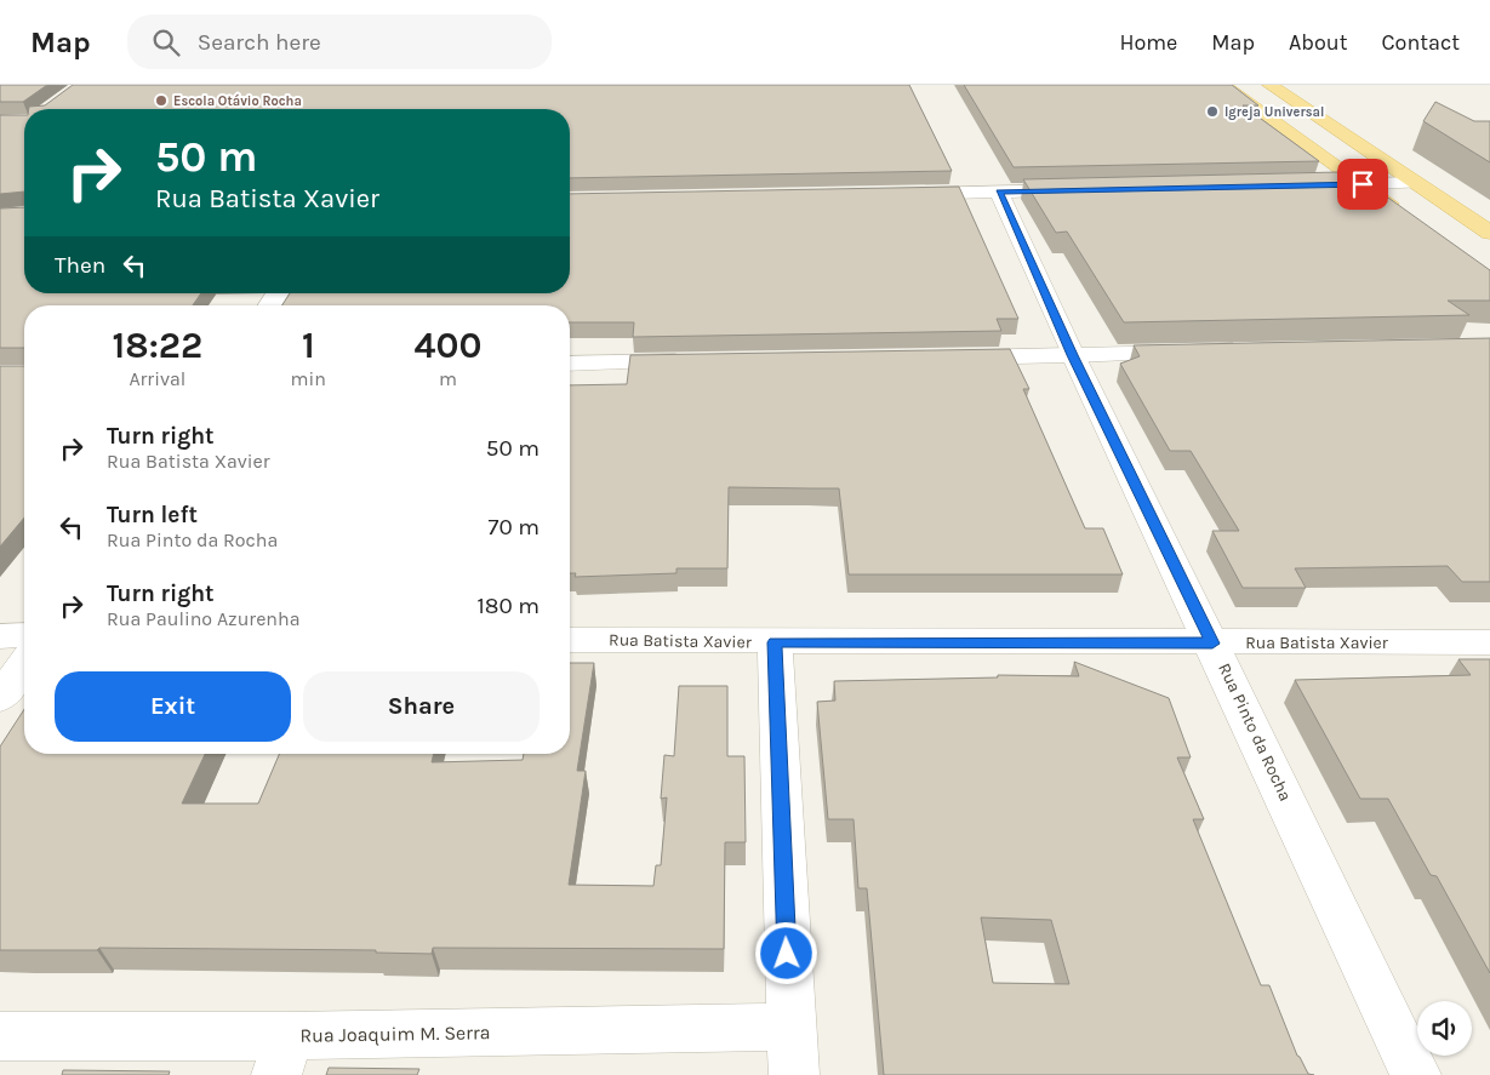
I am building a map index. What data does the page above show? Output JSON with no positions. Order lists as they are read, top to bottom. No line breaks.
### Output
{"streets":{"street":["Rua Batista Xavier","Rua Pinto da Rocha","Rua Joaquim M. Serra"]},"crossings":[["Rua Batista Xavier","Rua Pinto da Rocha"]],"places":["Escola Otávio Rocha","Igreja Universal"],"page":{"header":"Map","search":"Search here","nav":["Home","Map","About","Contact"],"turn":["50 m","Rua Batista Xavier"],"then":"Then","eta":["18:22","Arrival","1","min","400","m"],"list":[{"name":"Turn right","note":"Rua Batista Xavier","value":"50 m"},{"name":"Turn left","note":"Rua Pinto da Rocha","value":"70 m"},{"name":"Turn right","note":"Rua Paulino Azurenha","value":"180 m"}],"buttons":["Exit","Share"]}}
